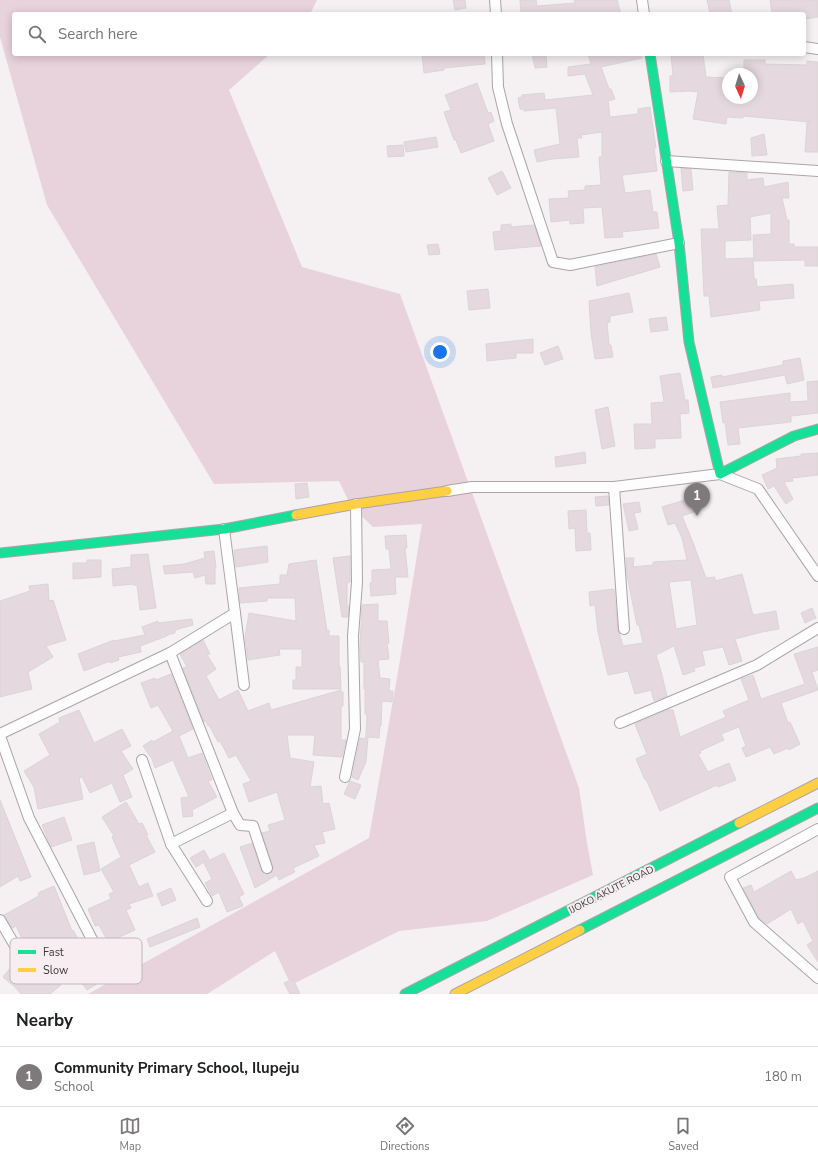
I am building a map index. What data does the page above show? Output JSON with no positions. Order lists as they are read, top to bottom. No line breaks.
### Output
{"streets":{"street":["IJOKO AKUTE ROAD"]},"legend":["Fast","Slow"],"north":"bottom","page":{"search":"Search here","pins":"1","heading":"Nearby","list":[{"mark":"1","name":"Community Primary School, Ilupeju","note":"School","value":"180 m"}],"nav":["Map","Directions","Saved"]}}
